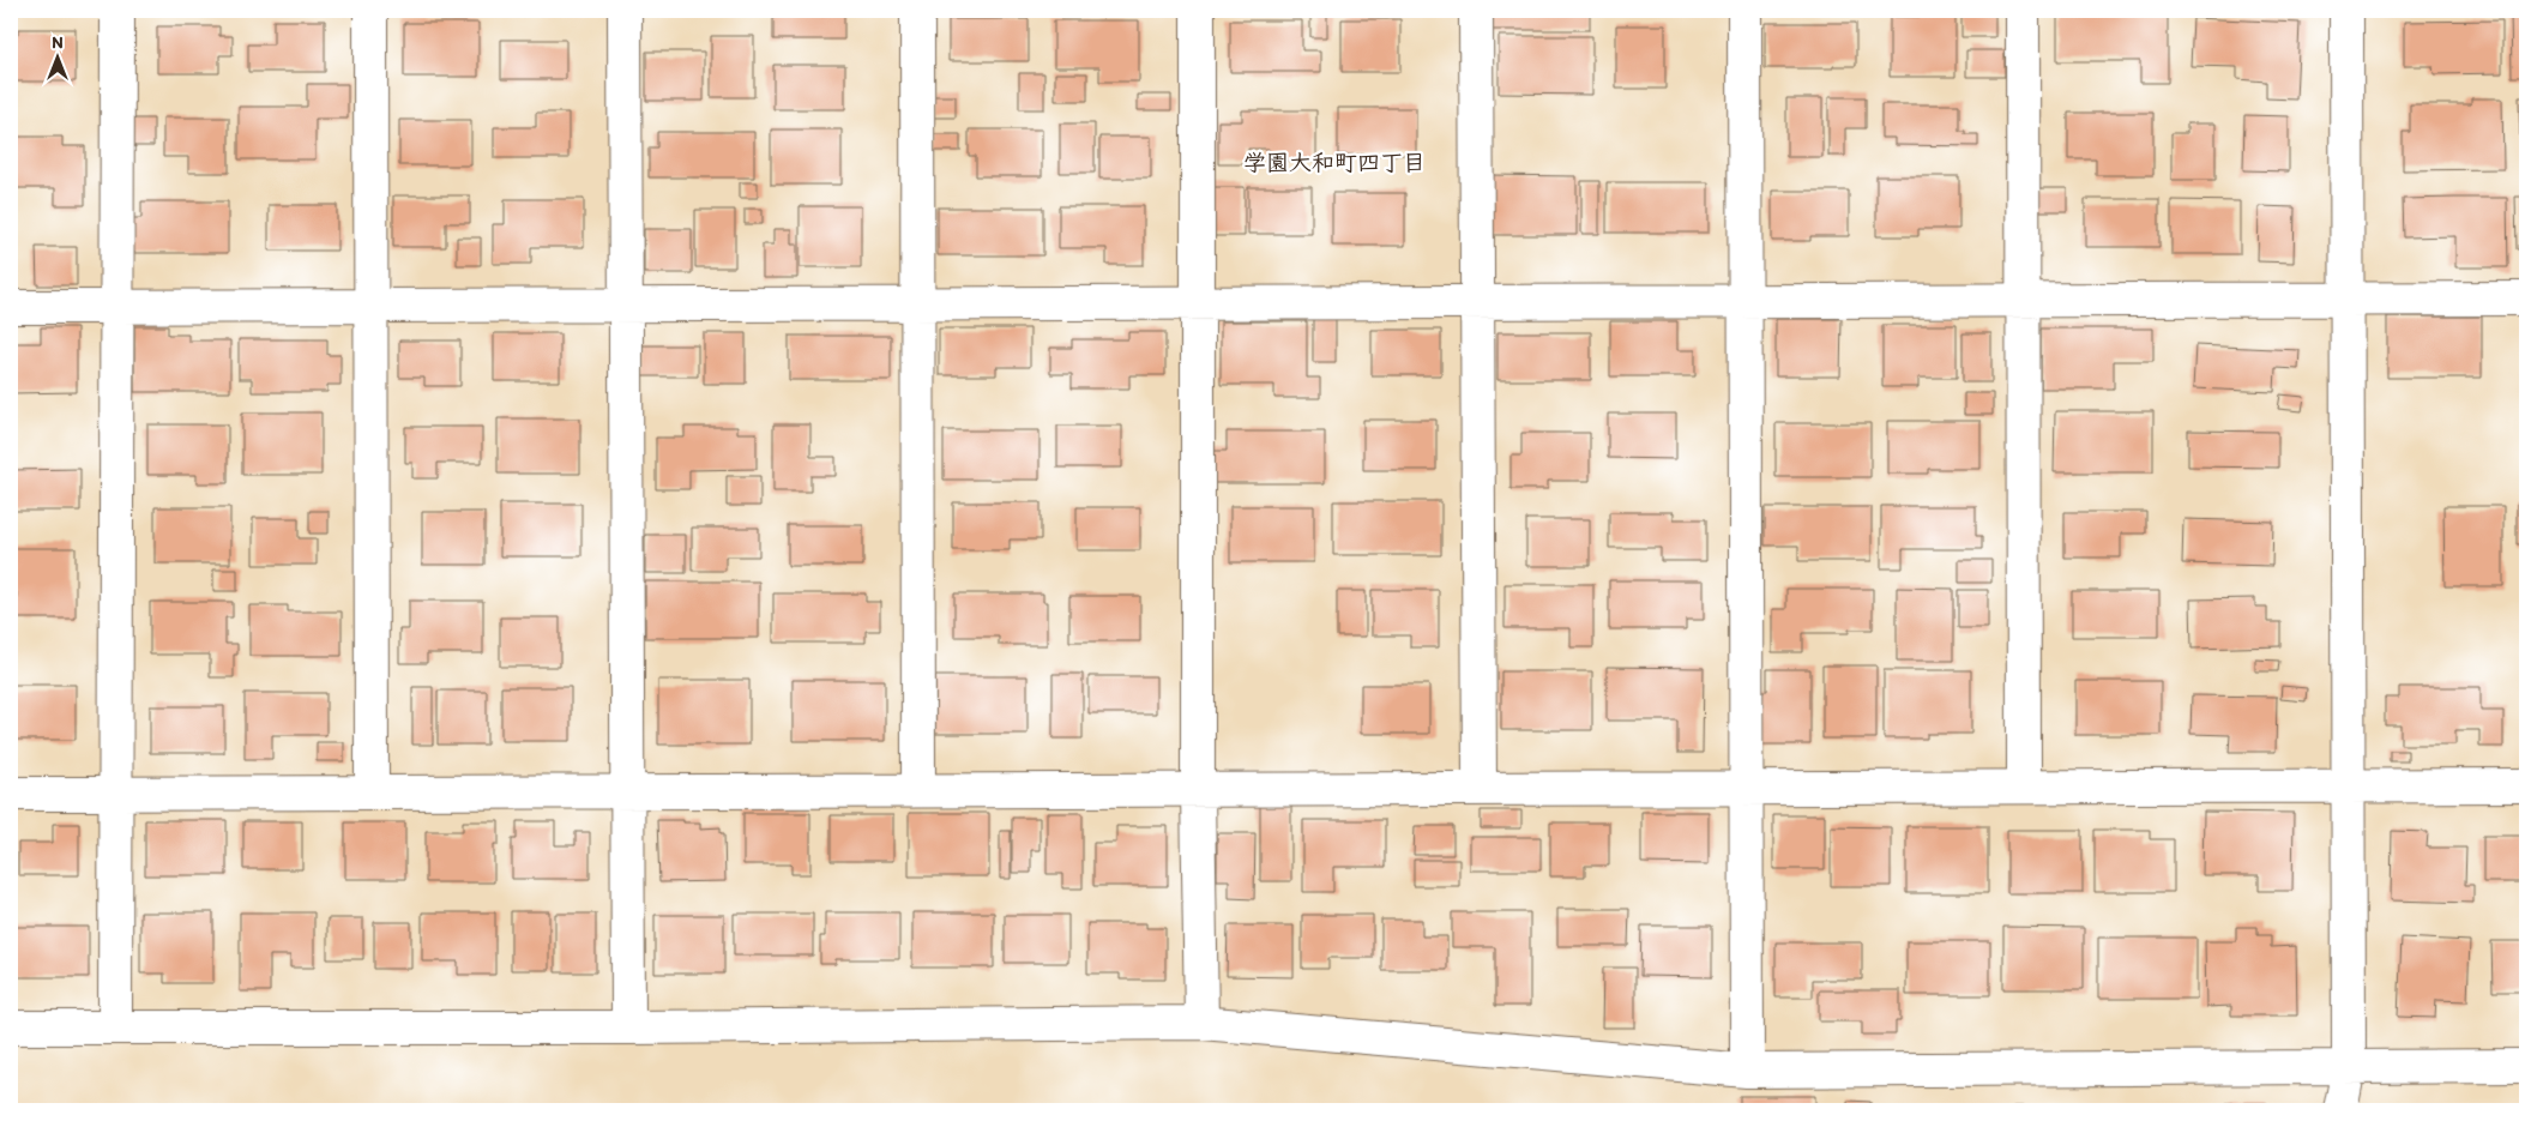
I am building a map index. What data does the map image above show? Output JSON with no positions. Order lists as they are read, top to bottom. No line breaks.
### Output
{"districts":["学園大和町四丁目"],"north":"top"}
